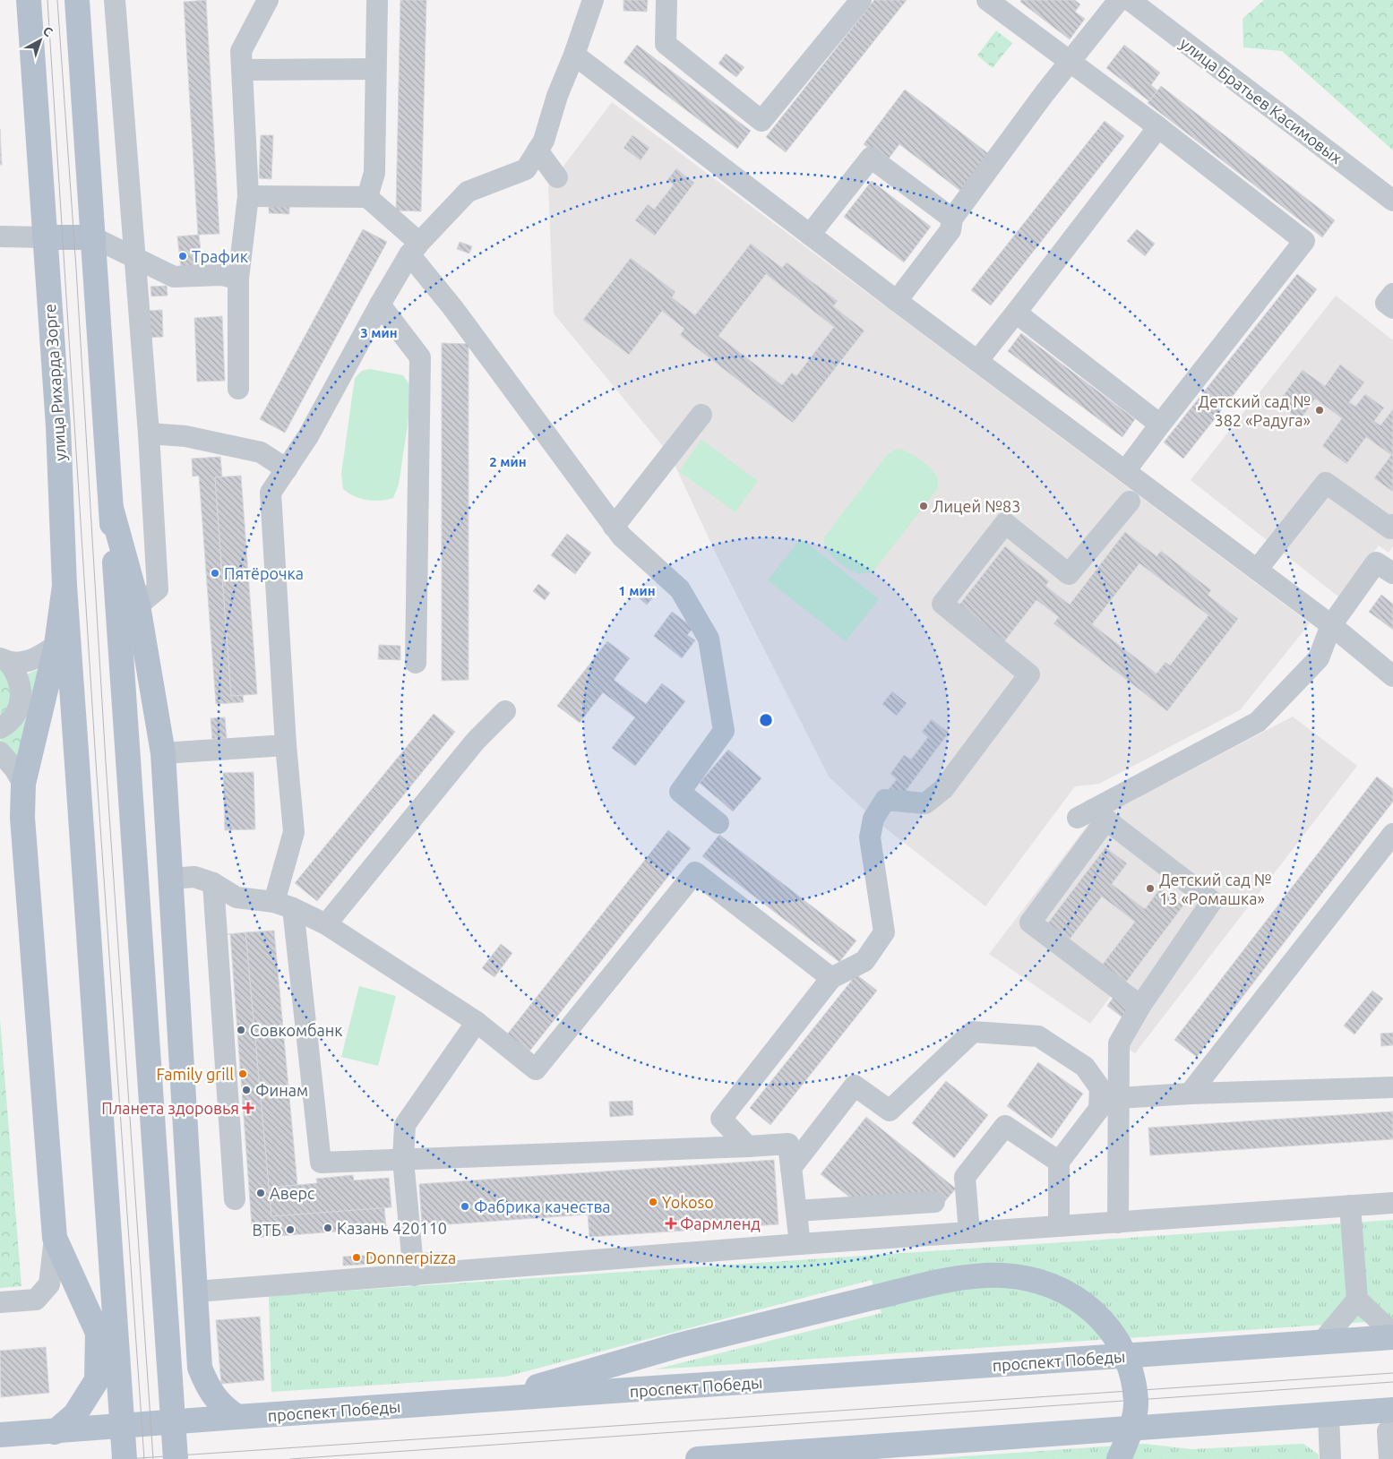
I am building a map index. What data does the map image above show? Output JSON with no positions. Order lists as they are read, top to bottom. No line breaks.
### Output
{"streets":{"main road":["улица Рихарда Зорге","проспект Победы"],"street":["улица Братьев Касимовых"]},"places":{"other":["Трафик","Детский сад № 382 «Радуга»","Лицей №83","Пятёрочка","Детский сад № 13 «Ромашка»","Совкомбанк","Family grill","Финам","Аверс","Yokoso","Фабрика качества","Казань 420110","ВТБ","Donnerpizza"],"health":["Планета здоровья","Фармленд"]},"north":"top right","rings":["3 мин","2 мин","1 мин"]}
